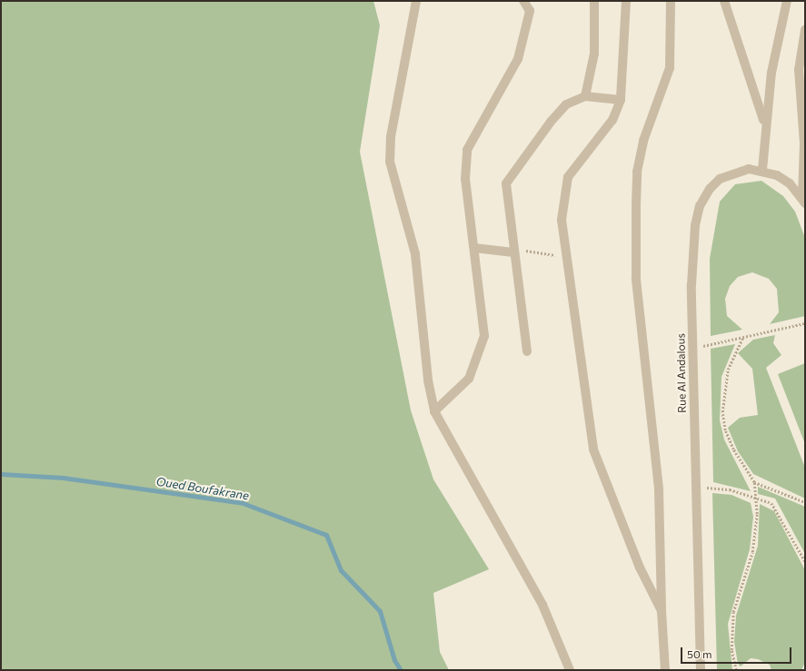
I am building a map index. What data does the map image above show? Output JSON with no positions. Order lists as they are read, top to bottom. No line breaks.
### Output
{"streets":{"street":["Rue Al Andalous"]},"water":["Oued Boufakrane"],"scale_bar":"50 m"}
